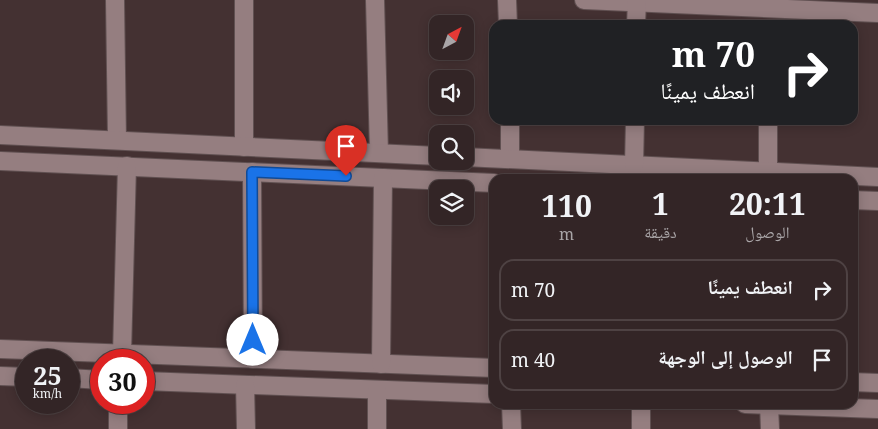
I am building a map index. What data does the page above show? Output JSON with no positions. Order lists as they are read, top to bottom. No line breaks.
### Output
{"north":"top right","page":{"turn":["70 m","انعطف يمينًا"],"eta":["20:11","الوصول","1","دقيقة","110","m"],"list":[{"name":"انعطف يمينًا","value":"70 m"},{"name":"الوصول إلى الوجهة","value":"40 m"}],"speed":"25 km/h","limit":"30"}}
